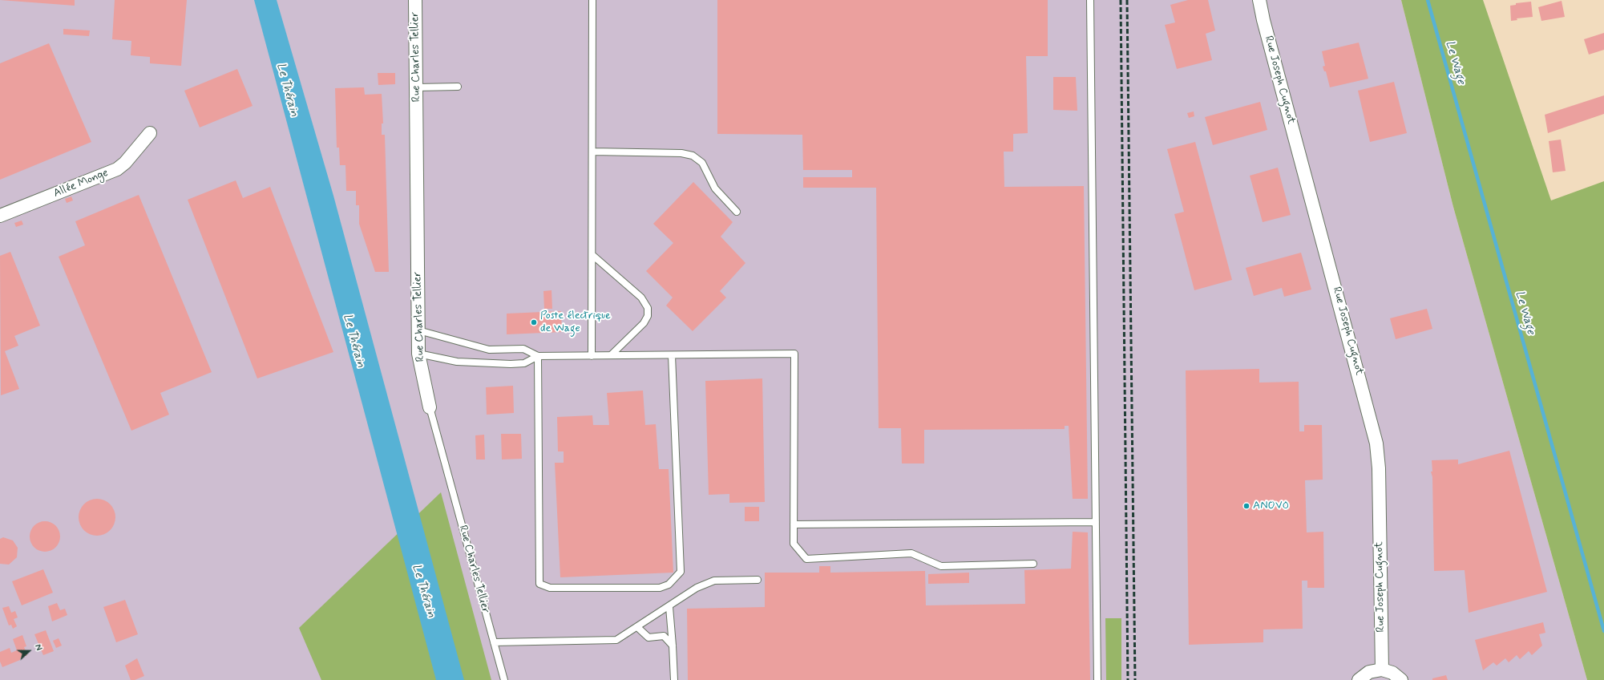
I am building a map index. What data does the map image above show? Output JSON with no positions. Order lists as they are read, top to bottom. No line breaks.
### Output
{"streets":{"street":["Rue Charles Tellier","Rue Joseph Cugnot","Allée Monge"]},"water":["Le Wage","Le Thérain"],"places":["Poste électrique de Wage","ANOVO"],"north":"right"}
